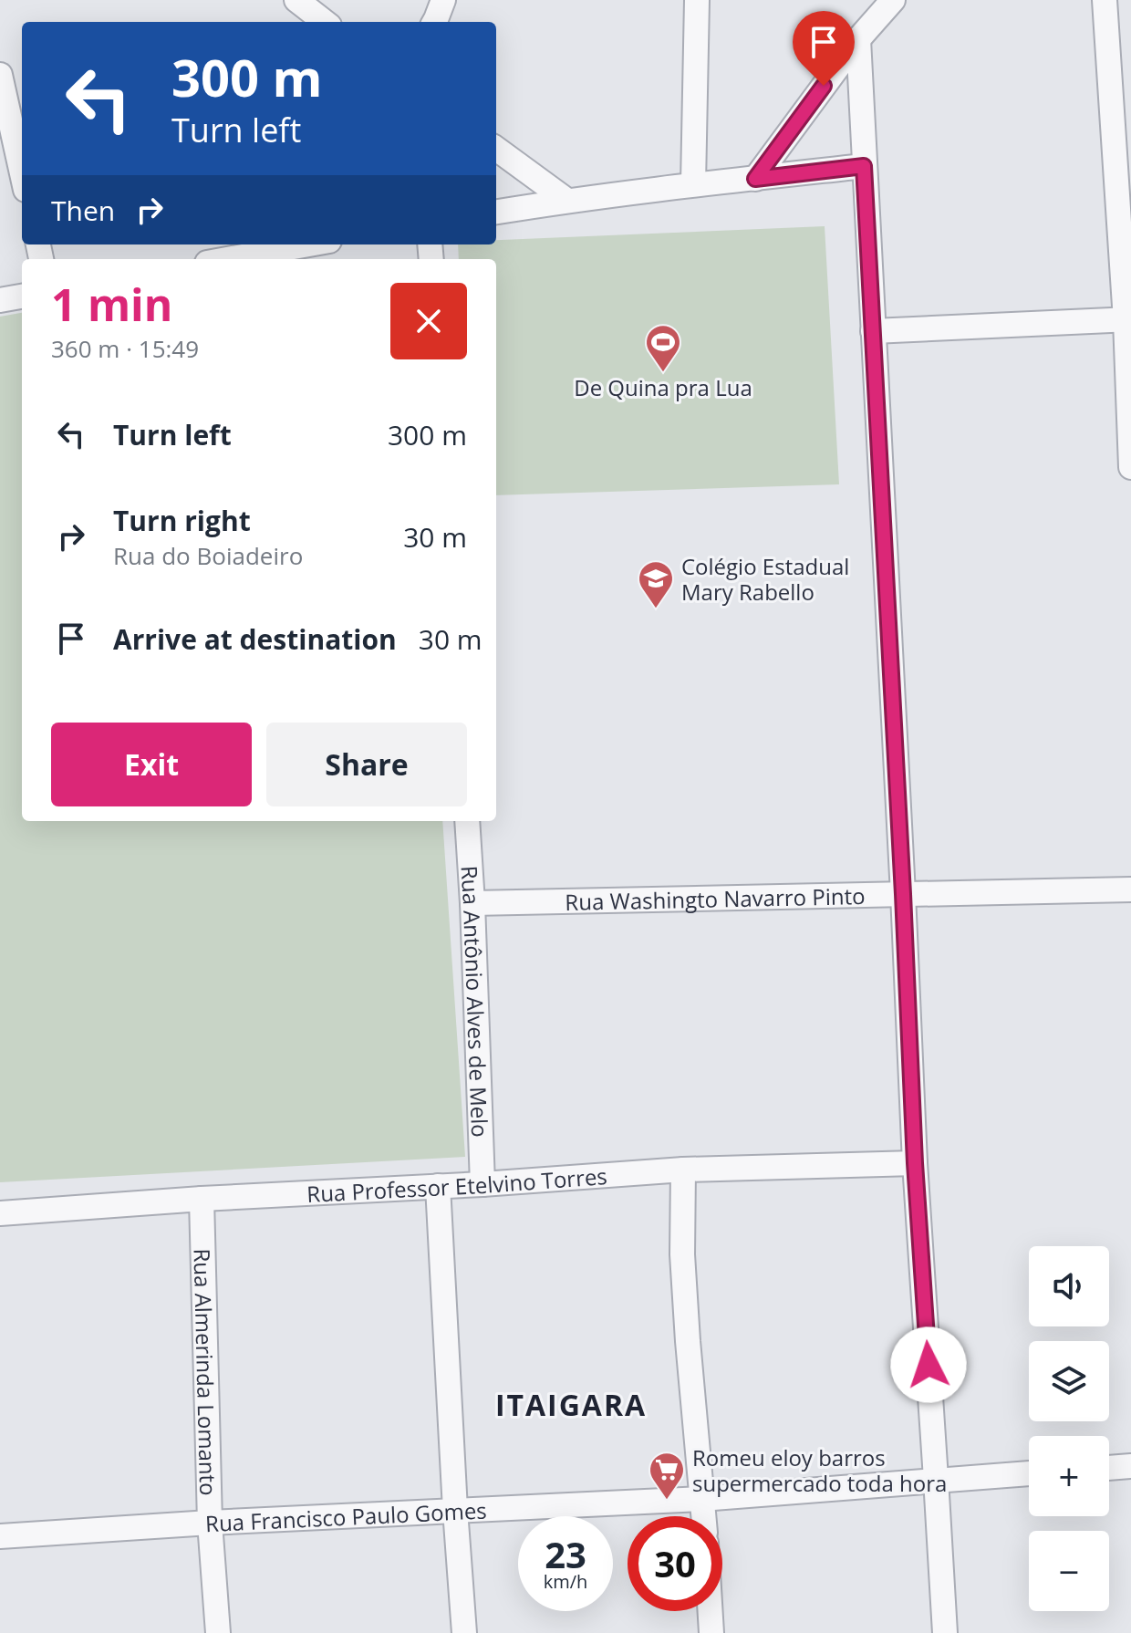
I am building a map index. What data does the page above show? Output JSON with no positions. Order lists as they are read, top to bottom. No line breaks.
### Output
{"streets":{"street":["Rua Washingto Navarro Pinto","Rua Antônio Alves de Melo","Rua Professor Etelvino Torres","Rua Almerinda Lomanto","Rua Francisco Paulo Gomes"]},"crossings":[["Rua Washingto Navarro Pinto","Rua Antônio Alves de Melo"],["Rua Antônio Alves de Melo","Rua Professor Etelvino Torres"],["Rua Professor Etelvino Torres","Rua Almerinda Lomanto"],["Rua Almerinda Lomanto","Rua Francisco Paulo Gomes"]],"districts":["ITAIGARA"],"places":{"sports":["De Quina pra Lua"],"school or university":["Colégio Estadual Mary Rabello"],"supermarket":["Romeu eloy barros supermercado toda hora"]},"page":{"turn":["300 m","Turn left"],"then":"Then","heading":["1 min","360 m · 15:49"],"list":[{"name":"Turn left","value":"300 m"},{"name":"Turn right","note":"Rua do Boiadeiro","value":"30 m"},{"name":"Arrive at destination","value":"30 m"}],"buttons":["Exit","Share"],"map_buttons":["+","−"],"speed":"23 km/h","limit":"30"}}
